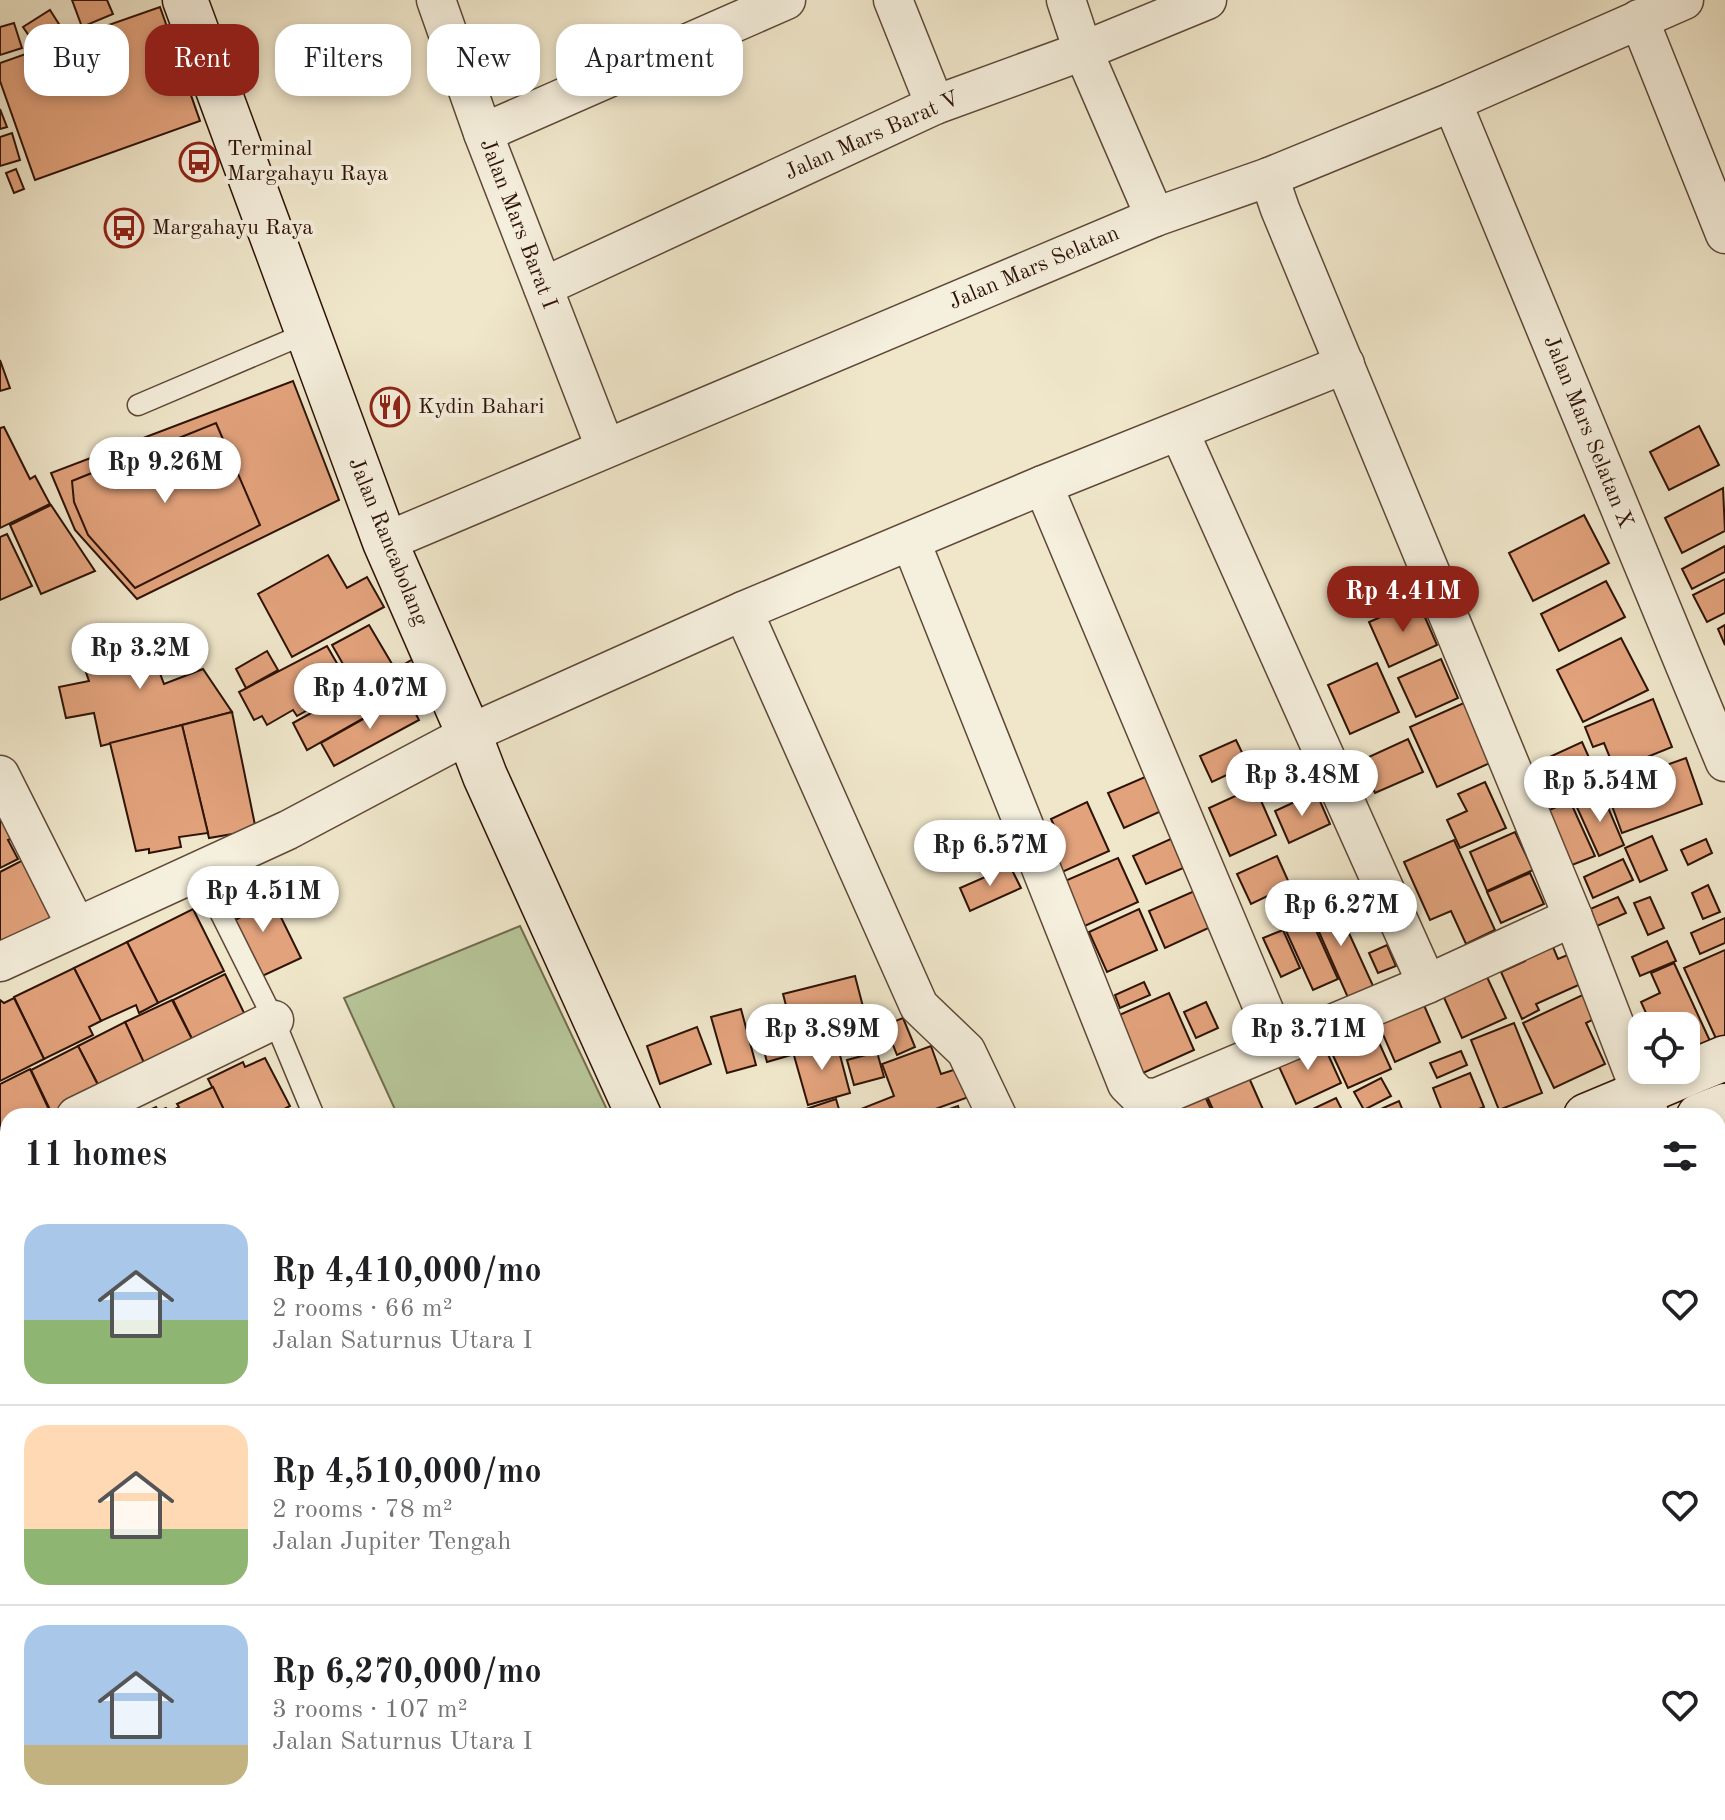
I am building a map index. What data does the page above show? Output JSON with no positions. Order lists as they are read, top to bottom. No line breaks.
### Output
{"streets":{"street":["Jalan Mars Barat V","Jalan Mars Barat I","Jalan Mars Selatan","Jalan Mars Selatan X","Jalan Rancabolang"]},"crossings":[["Jalan Mars Barat V","Jalan Mars Barat I"],["Jalan Mars Barat I","Jalan Mars Selatan"],["Jalan Mars Selatan","Jalan Mars Selatan X"],["Jalan Mars Selatan","Jalan Rancabolang"]],"places":{"bus stop":["Terminal Margahayu Raya","Margahayu Raya"],"restaurant":["Kydin Bahari"]},"page":{"chip":["Buy","Rent","Filters","New","Apartment"],"price":["Rp 9.26M","Rp 4.41M","Rp 3.2M","Rp 4.07M","Rp 3.48M","Rp 5.54M","Rp 6.57M","Rp 4.51M","Rp 6.27M","Rp 3.89M","Rp 3.71M"],"heading":"11 homes","list":[{"name":"Rp 4,410,000/mo","note":"2 rooms · 66 m² · Jalan Saturnus Utara I"},{"name":"Rp 4,510,000/mo","note":"2 rooms · 78 m² · Jalan Jupiter Tengah"},{"name":"Rp 6,270,000/mo","note":"3 rooms · 107 m² · Jalan Saturnus Utara I"}]}}
